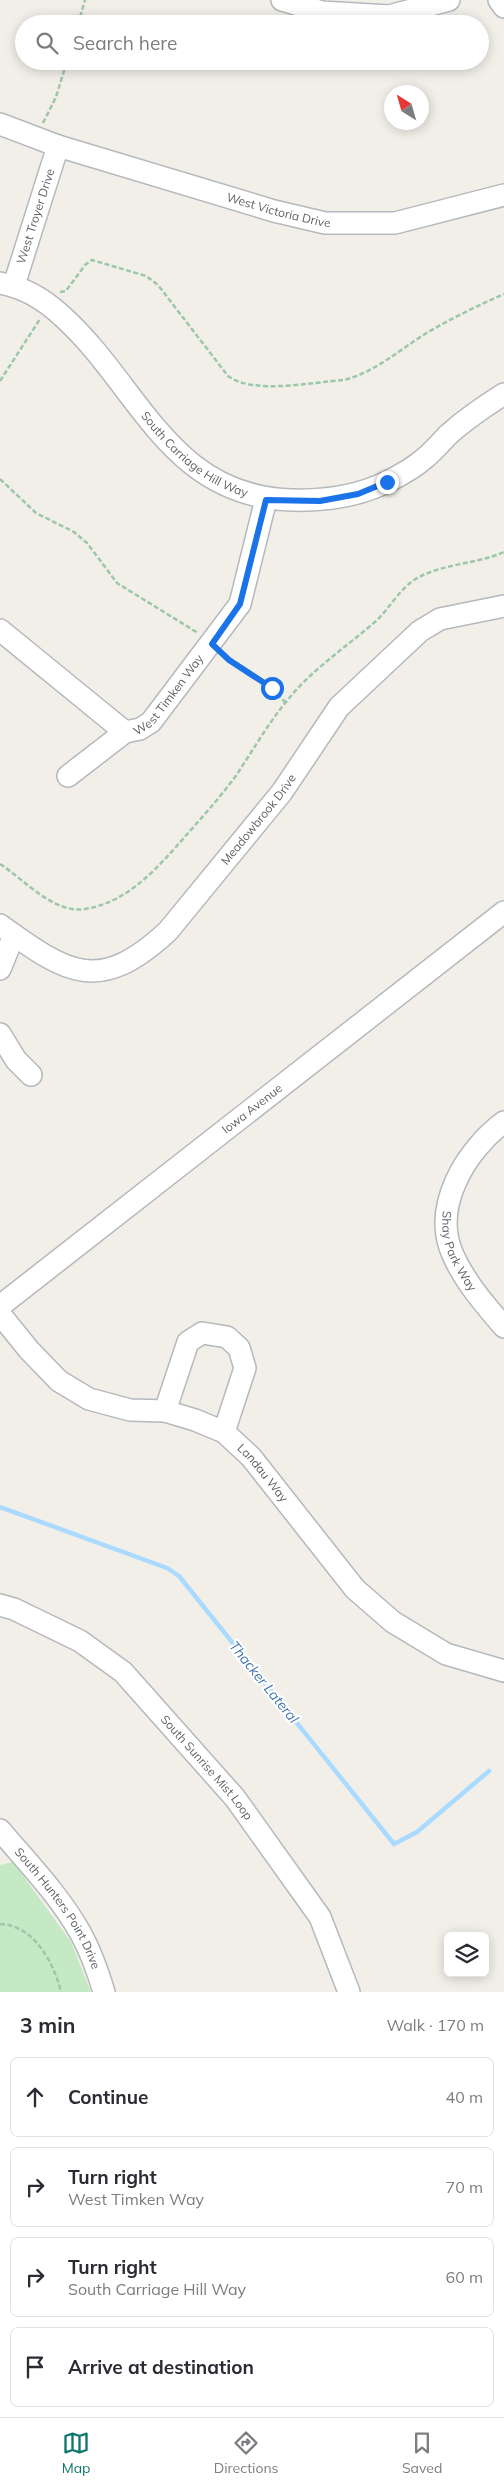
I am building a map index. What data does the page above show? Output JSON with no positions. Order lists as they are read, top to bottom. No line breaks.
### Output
{"streets":{"street":["West Victoria Drive","West Troyer Drive","South Carriage Hill Way","West Timken Way","Meadowbrook Drive","Iowa Avenue","Shay Park Way","Landau Way","South Sunrise Mist Loop","South Hunters Point Drive"]},"crossings":[["West Victoria Drive","West Troyer Drive"],["West Troyer Drive","South Carriage Hill Way"],["South Carriage Hill Way","West Timken Way"]],"water":["Thacker Lateral"],"north":"top left","page":{"search":"Search here","heading":["3 min","Walk · 170 m"],"list":[["Continue","40 m"],["Turn right","West Timken Way","70 m"],["Turn right","South Carriage Hill Way","60 m"],"Arrive at destination"],"nav":["Map","Directions","Saved"]}}
